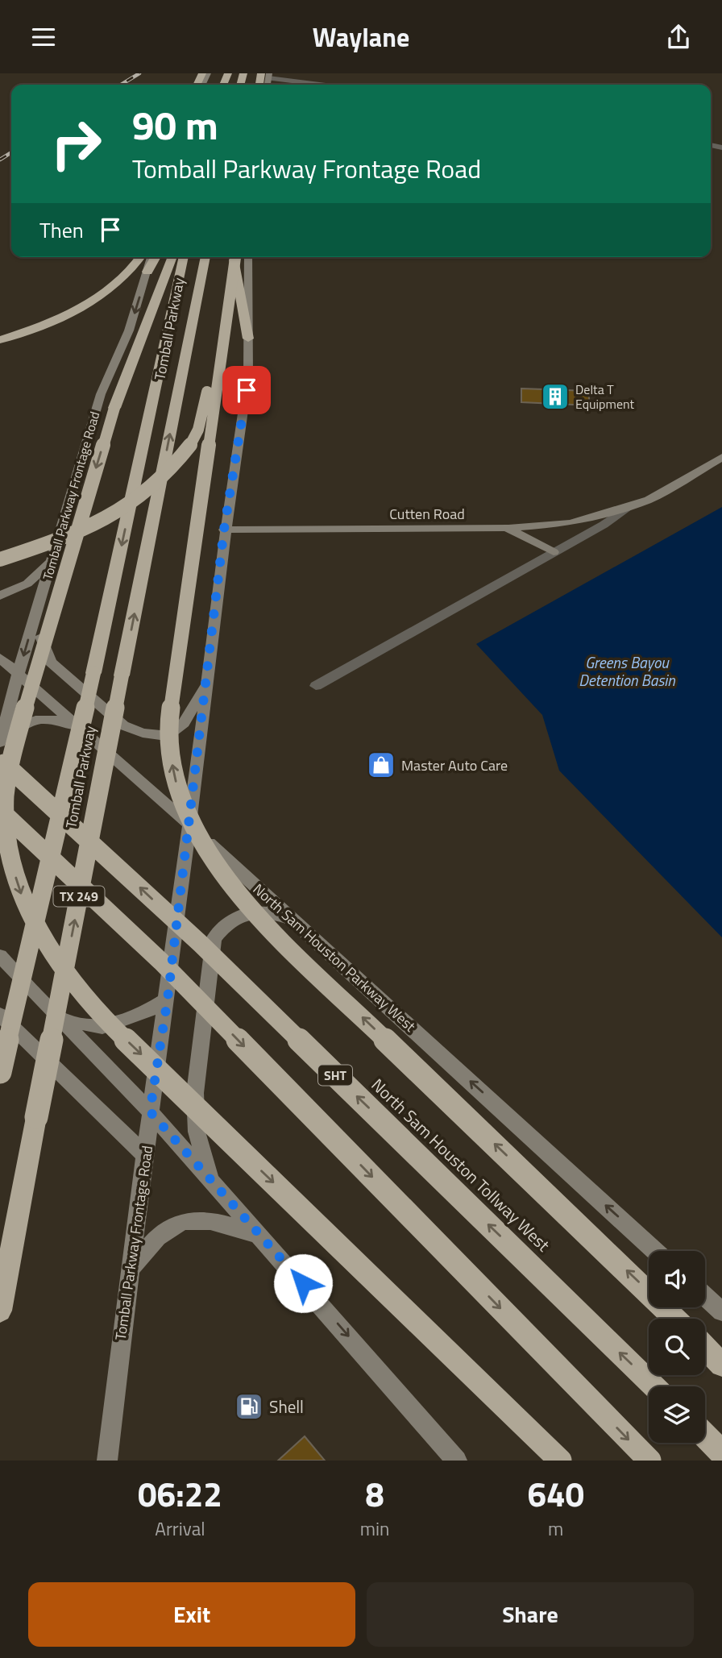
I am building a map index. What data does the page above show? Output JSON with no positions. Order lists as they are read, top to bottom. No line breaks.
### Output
{"streets":{"highway":["Tomball Parkway","TX 249","SHT","North Sam Houston Tollway West"],"main road":["Tomball Parkway Frontage Road","Cutten Road","North Sam Houston Parkway West"]},"crossings":[["Tomball Parkway Frontage Road","Cutten Road"],["Tomball Parkway Frontage Road","North Sam Houston Parkway West"]],"one_way":["North Sam Houston Parkway West"],"water":["Greens Bayou Detention Basin"],"places":{"building":["Delta T Equipment"],"shop":["Master Auto Care"],"fuel station":["Shell"]},"page":{"header":"Waylane","turn":["90 m","Tomball Parkway Frontage Road"],"then":"Then","eta":["06:22","Arrival","8","min","640","m"],"buttons":["Exit","Share"]}}
